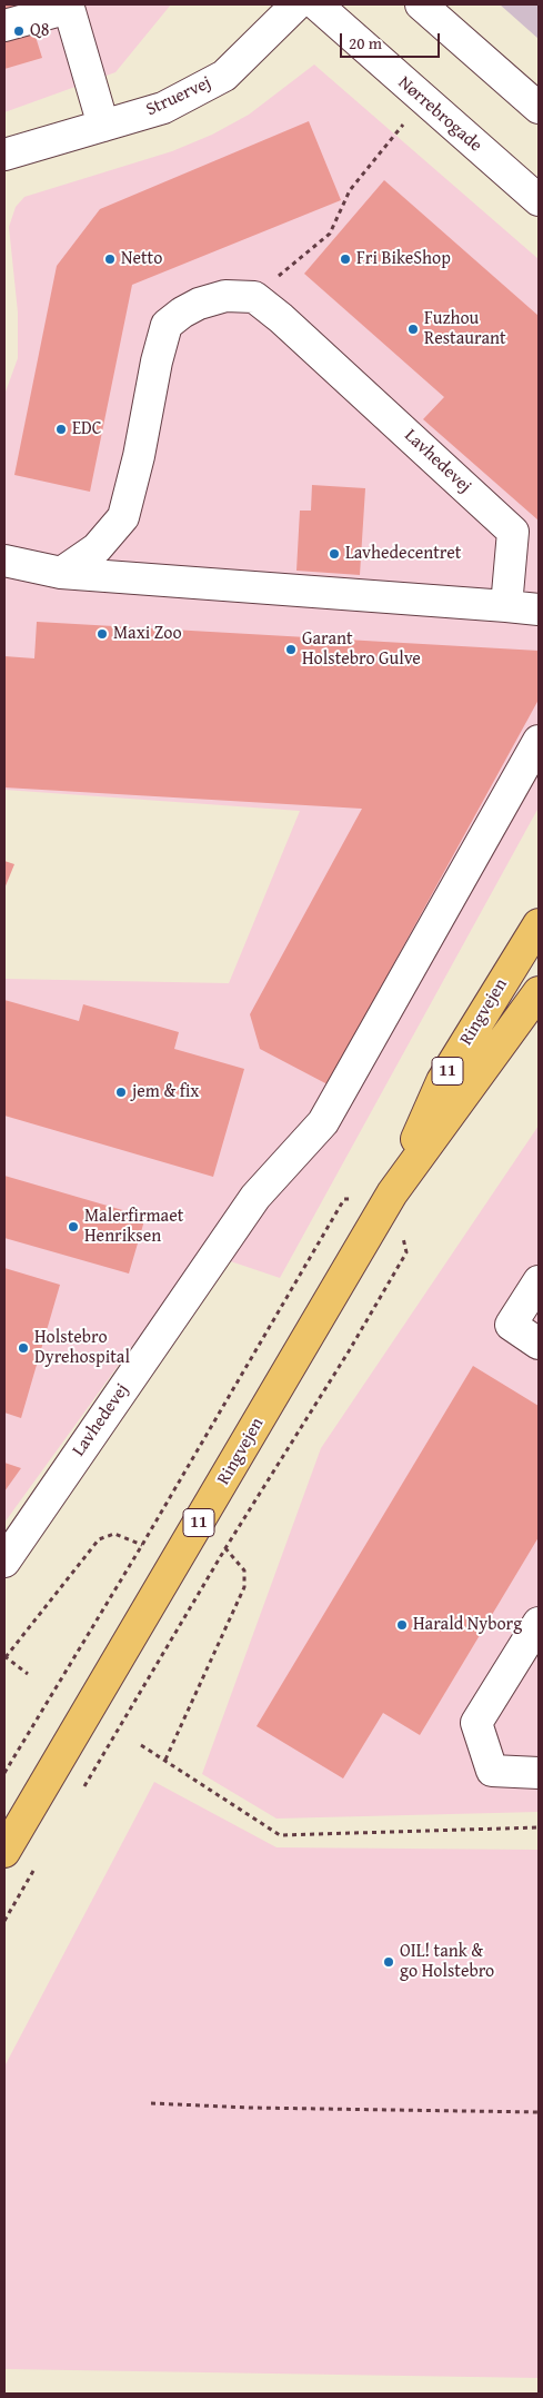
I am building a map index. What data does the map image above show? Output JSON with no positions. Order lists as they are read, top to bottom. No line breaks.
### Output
{"streets":{"main road":["Ringvejen","11"],"street":["Struervej","Nørrebrogade","Lavhedevej"]},"places":["Q8","Netto","Fri BikeShop","Fuzhou Restaurant","EDC","Lavhedecentret","Maxi Zoo","Garant Holstebro Gulve","jem & fix","Malerfirmaet Henriksen","Holstebro Dyrehospital","Harald Nyborg","OIL! tank & go Holstebro"],"scale_bar":"20 m"}
